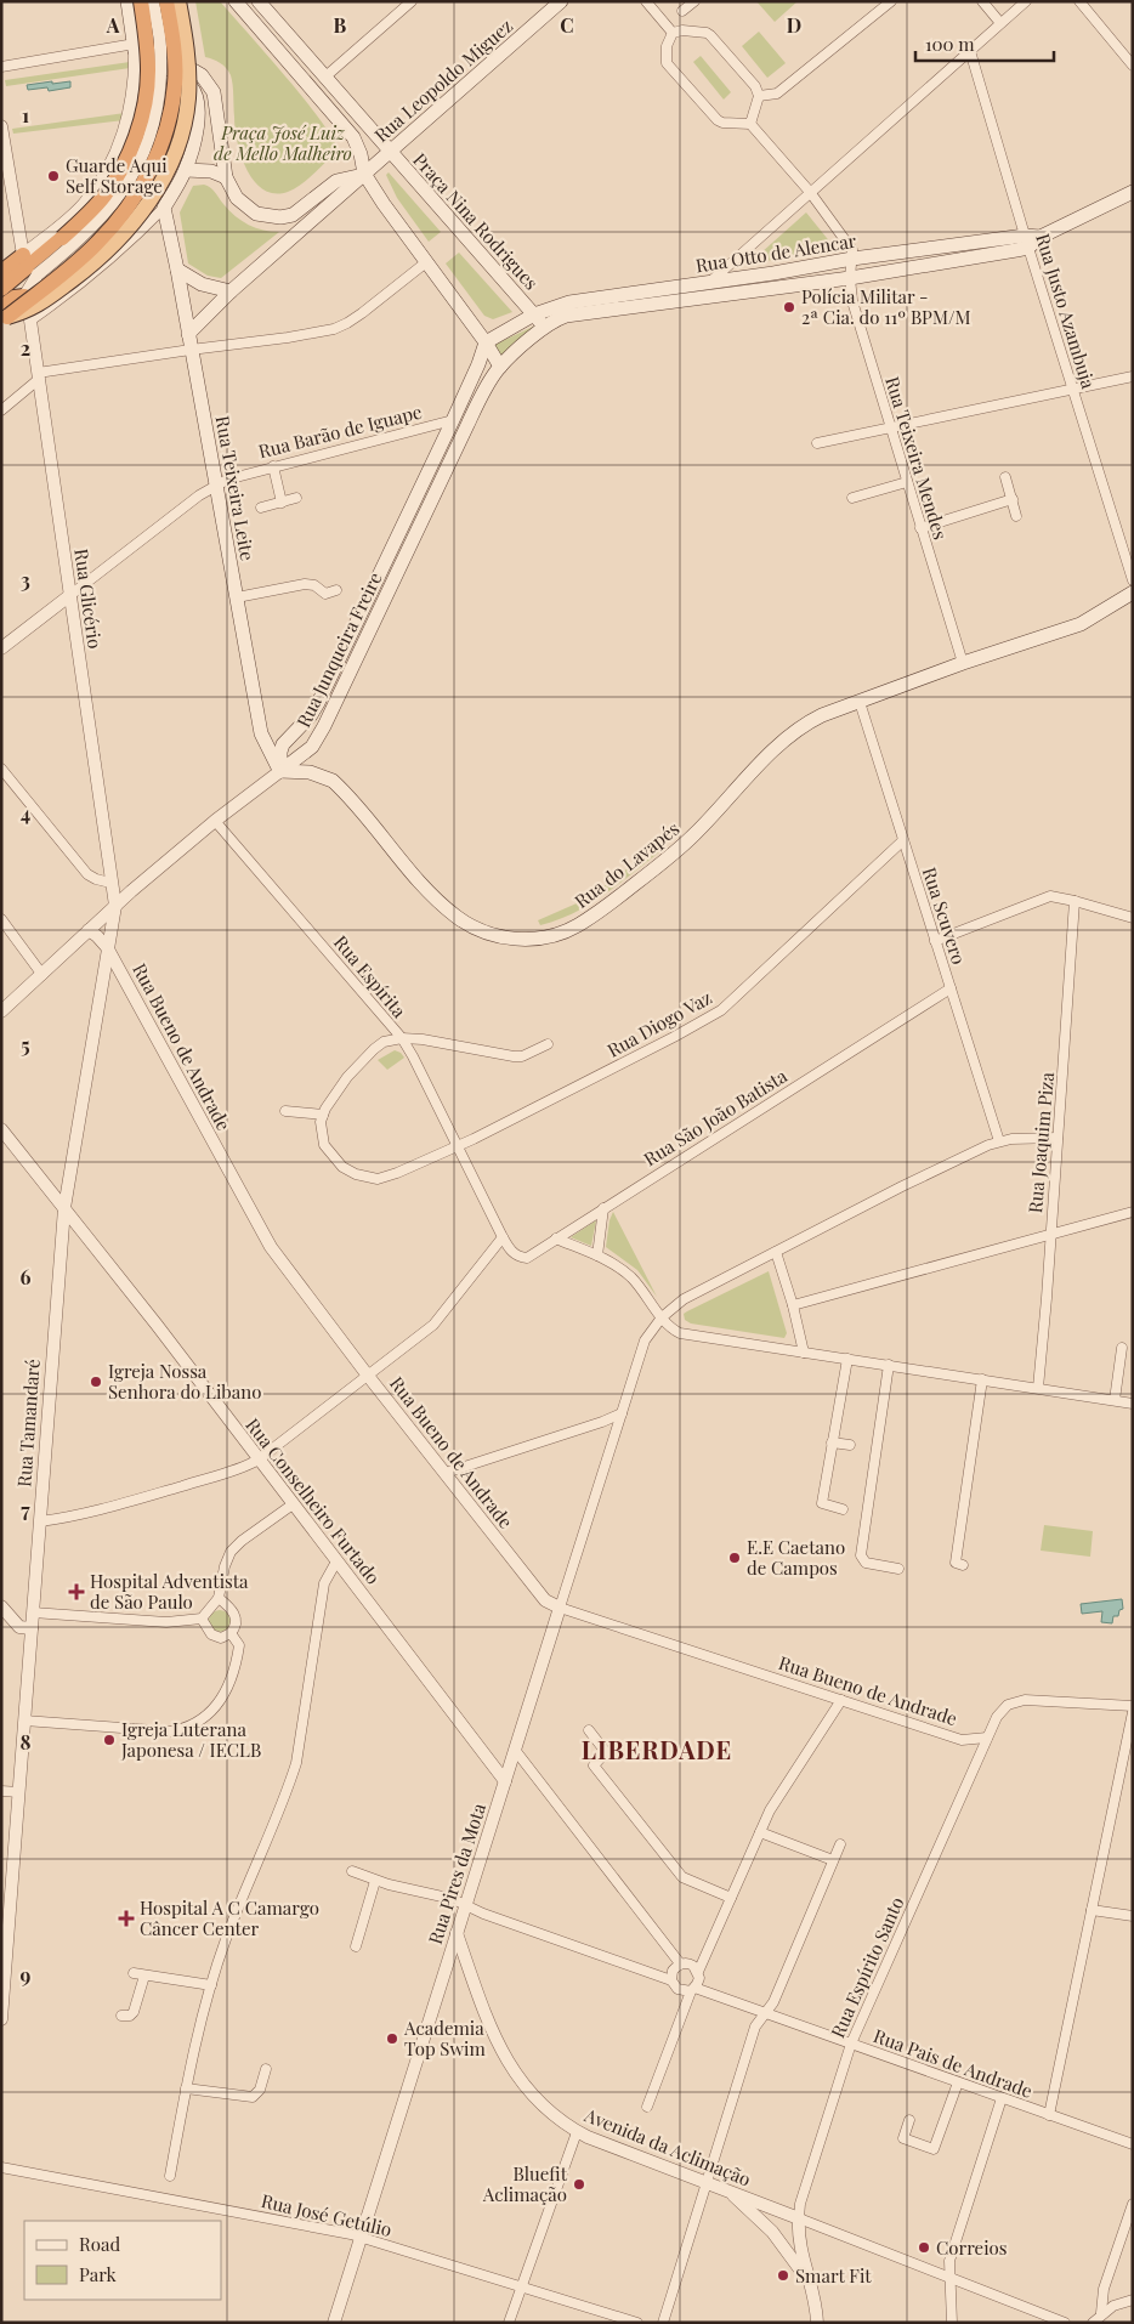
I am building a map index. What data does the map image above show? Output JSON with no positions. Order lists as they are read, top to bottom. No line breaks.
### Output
{"streets":{"main road":["Rua Leopoldo Miguez","Praça Nina Rodrigues","Rua Otto de Alencar","Rua Teixeira Leite","Rua Junqueira Freire","Rua do Lavapés"],"street":["Rua Justo Azambuja","Rua Barão de Iguape","Rua Teixeira Mendes","Rua Glicério","Rua Scuvero","Rua Espírita","Rua Diogo Vaz","Rua Bueno de Andrade","Rua São João Batista","Rua Joaquim Piza","Rua Tamandaré","Rua Conselheiro Furtado","Rua Pires da Mota","Rua Espírito Santo","Rua Pais de Andrade","Avenida da Aclimação","Rua José Getúlio"]},"crossings":[["Rua Leopoldo Miguez","Praça Nina Rodrigues"],["Rua Leopoldo Miguez","Rua Teixeira Leite"],["Praça Nina Rodrigues","Rua Otto de Alencar"],["Praça Nina Rodrigues","Rua Junqueira Freire"],["Rua Otto de Alencar","Rua Justo Azambuja"],["Rua Otto de Alencar","Rua Teixeira Mendes"],["Rua Otto de Alencar","Rua Junqueira Freire"],["Rua Barão de Iguape","Rua Teixeira Leite"],["Rua Barão de Iguape","Rua Glicério"],["Rua Barão de Iguape","Rua Junqueira Freire"],["Rua Teixeira Mendes","Rua do Lavapés"],["Rua Teixeira Leite","Rua Junqueira Freire"],["Rua Teixeira Leite","Rua do Lavapés"],["Rua Glicério","Rua Tamandaré"],["Rua Junqueira Freire","Rua do Lavapés"],["Rua do Lavapés","Rua Scuvero"],["Rua Scuvero","Rua Diogo Vaz"],["Rua Scuvero","Rua São João Batista"],["Rua Scuvero","Rua Pires da Mota"],["Rua Espírita","Rua Diogo Vaz"],["Rua Bueno de Andrade","Rua Tamandaré"],["Rua Bueno de Andrade","Rua Pires da Mota"],["Rua Bueno de Andrade","Rua Espírito Santo"],["Rua Tamandaré","Rua Conselheiro Furtado"],["Rua Conselheiro Furtado","Rua Pires da Mota"],["Rua Pires da Mota","Avenida da Aclimação"],["Rua Pires da Mota","Rua José Getúlio"],["Rua Espírito Santo","Rua Pais de Andrade"],["Rua Espírito Santo","Avenida da Aclimação"]],"districts":["LIBERDADE"],"parks":["Praça José Luiz de Mello Malheiro"],"places":{"other":["Guarde Aqui Self Storage","Polícia Militar - 2ª Cia. do 11º BPM/M","Igreja Nossa Senhora do Libano","E.E Caetano de Campos","Igreja Luterana Japonesa / IECLB","Academia Top Swim","Bluefit Aclimação","Correios","Smart Fit"],"health":["Hospital Adventista de São Paulo","Hospital A C Camargo Câncer Center"]},"legend":["Road","Park"],"scale_bar":"100 m","grid":{"columns":["A","B","C","D"],"rows":["1","2","3","4","5","6","7","8","9"]}}
